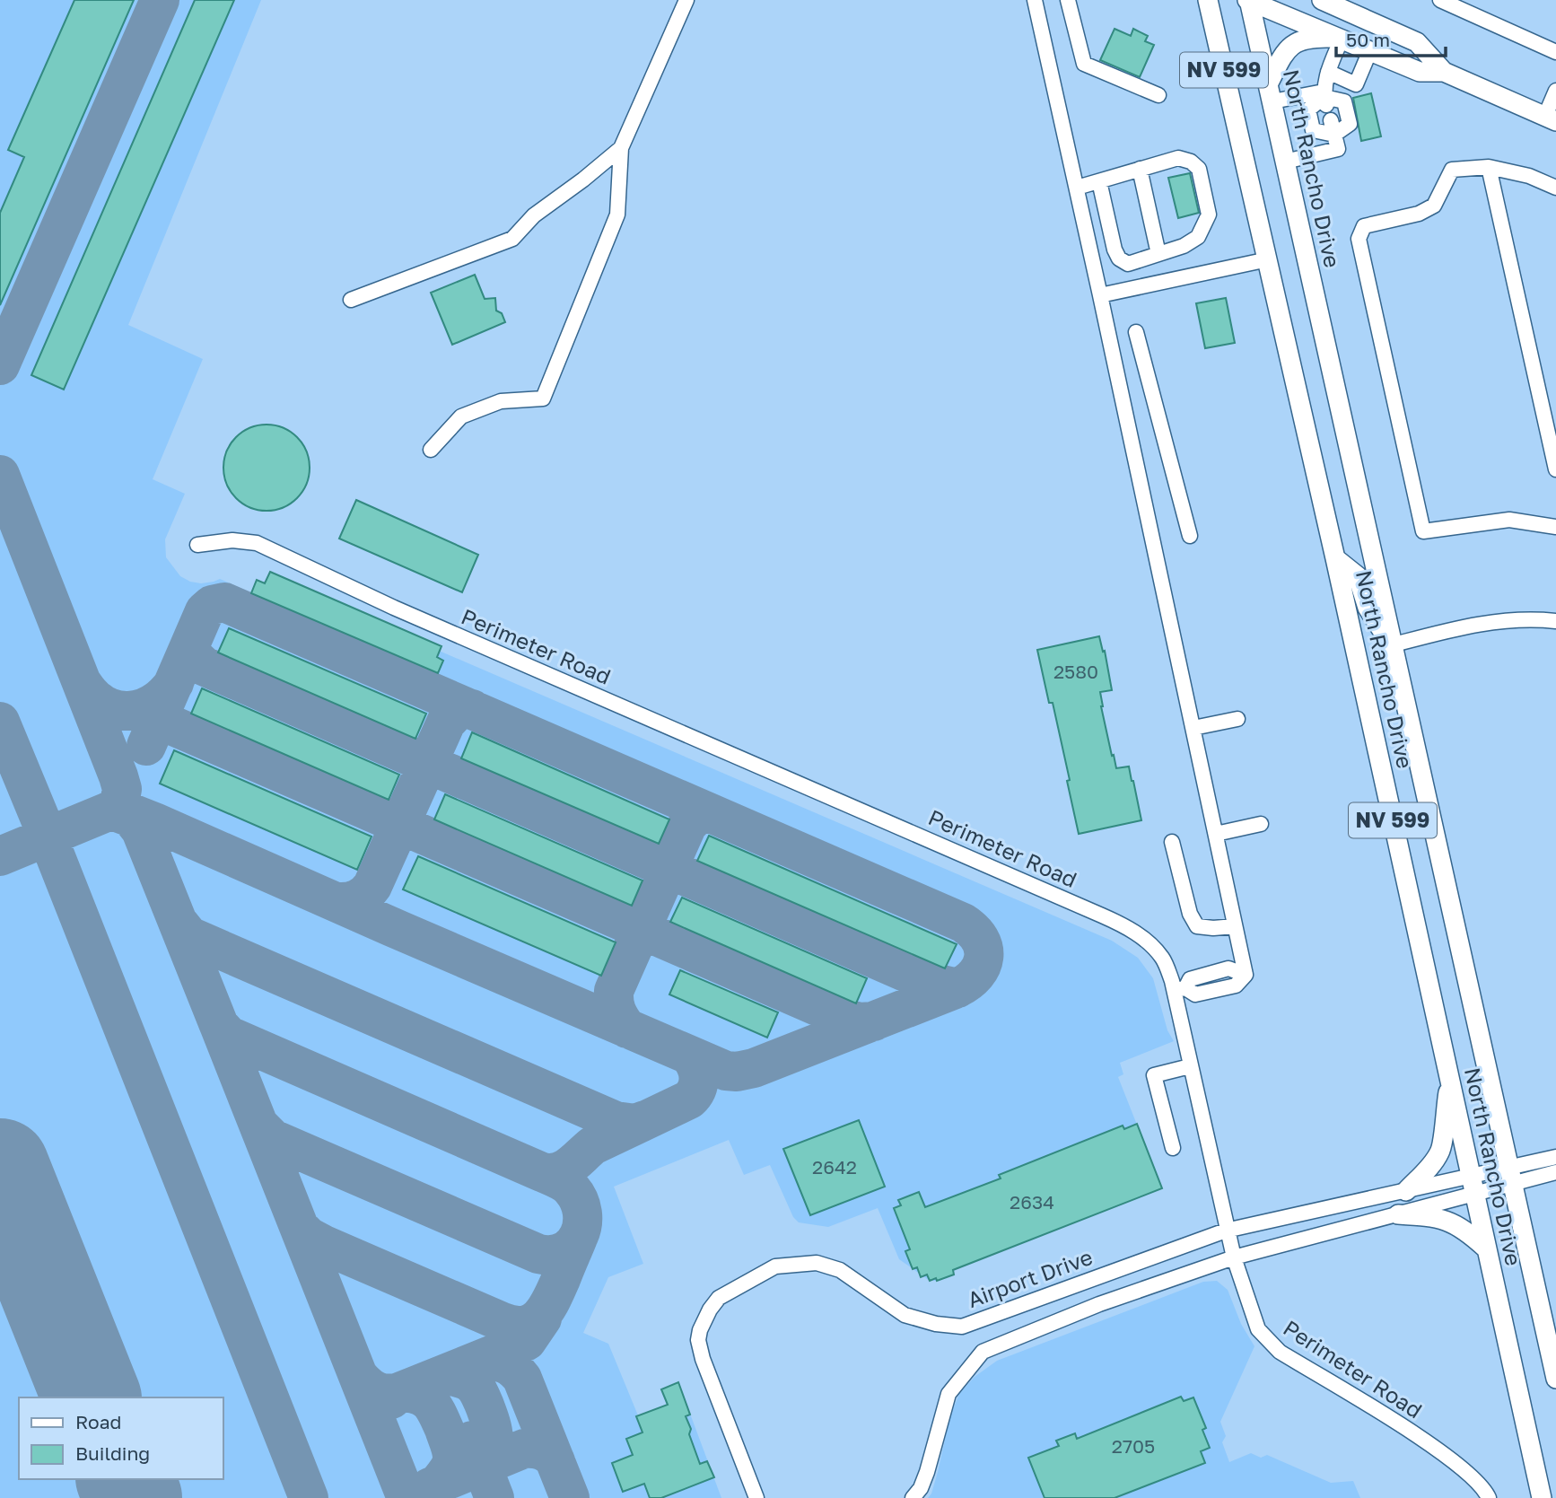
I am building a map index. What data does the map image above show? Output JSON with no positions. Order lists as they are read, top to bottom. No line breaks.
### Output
{"streets":{"main road":["NV 599","North Rancho Drive"],"street":["Perimeter Road","Airport Drive"]},"crossings":[["North Rancho Drive","Airport Drive"],["Perimeter Road","Airport Drive"]],"house_numbers":["2580","2642","2634","2705"],"legend":["Road","Building"],"scale_bar":"50 m"}
